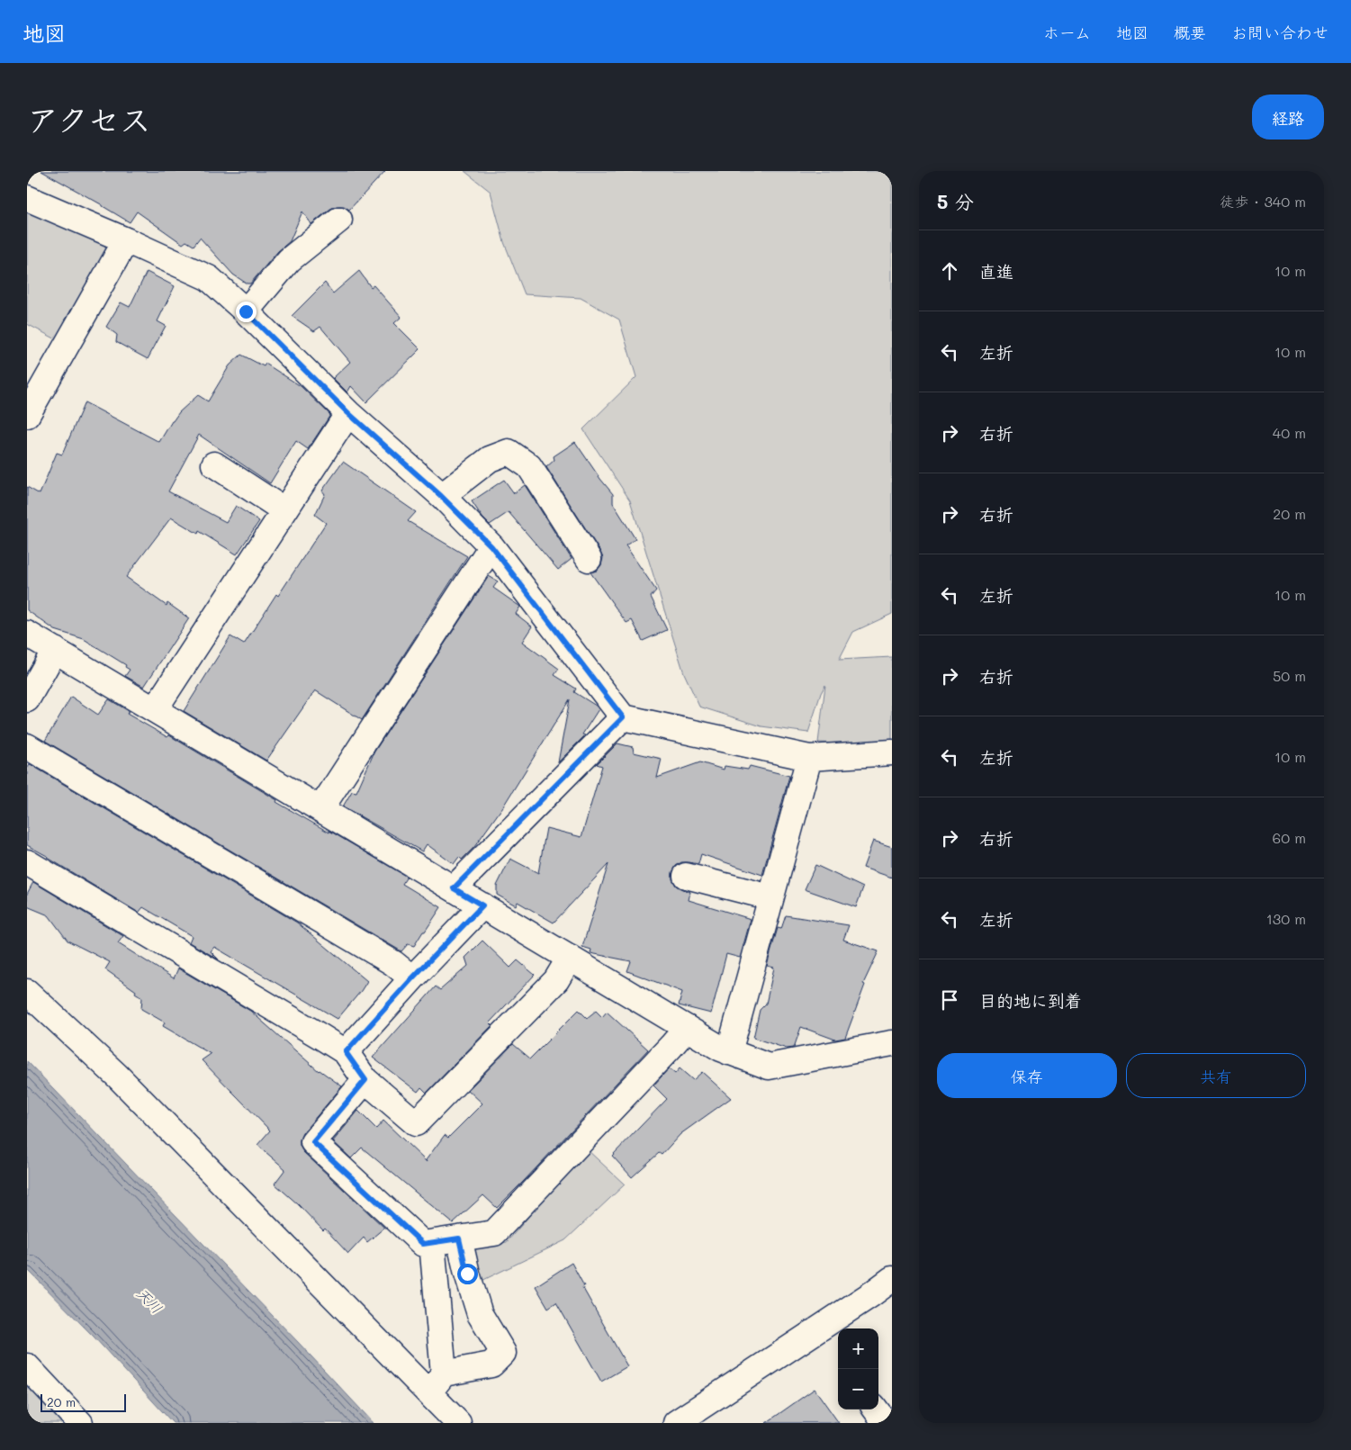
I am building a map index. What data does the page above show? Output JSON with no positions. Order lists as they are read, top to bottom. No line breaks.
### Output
{"water":["天川"],"scale_bar":"20 m","page":{"header":"地図","nav":["ホーム","地図","概要","お問い合わせ"],"title":"アクセス","buttons":["経路",["保存","共有"]],"heading":["5 分","徒歩 · 340 m"],"list":[["直進","10 m"],["左折","10 m"],["右折","40 m"],["右折","20 m"],["左折","10 m"],["右折","50 m"],["左折","10 m"],["右折","60 m"],["左折","130 m"],"目的地に到着"],"map_buttons":["+","−"],"scale":"20 m"}}
